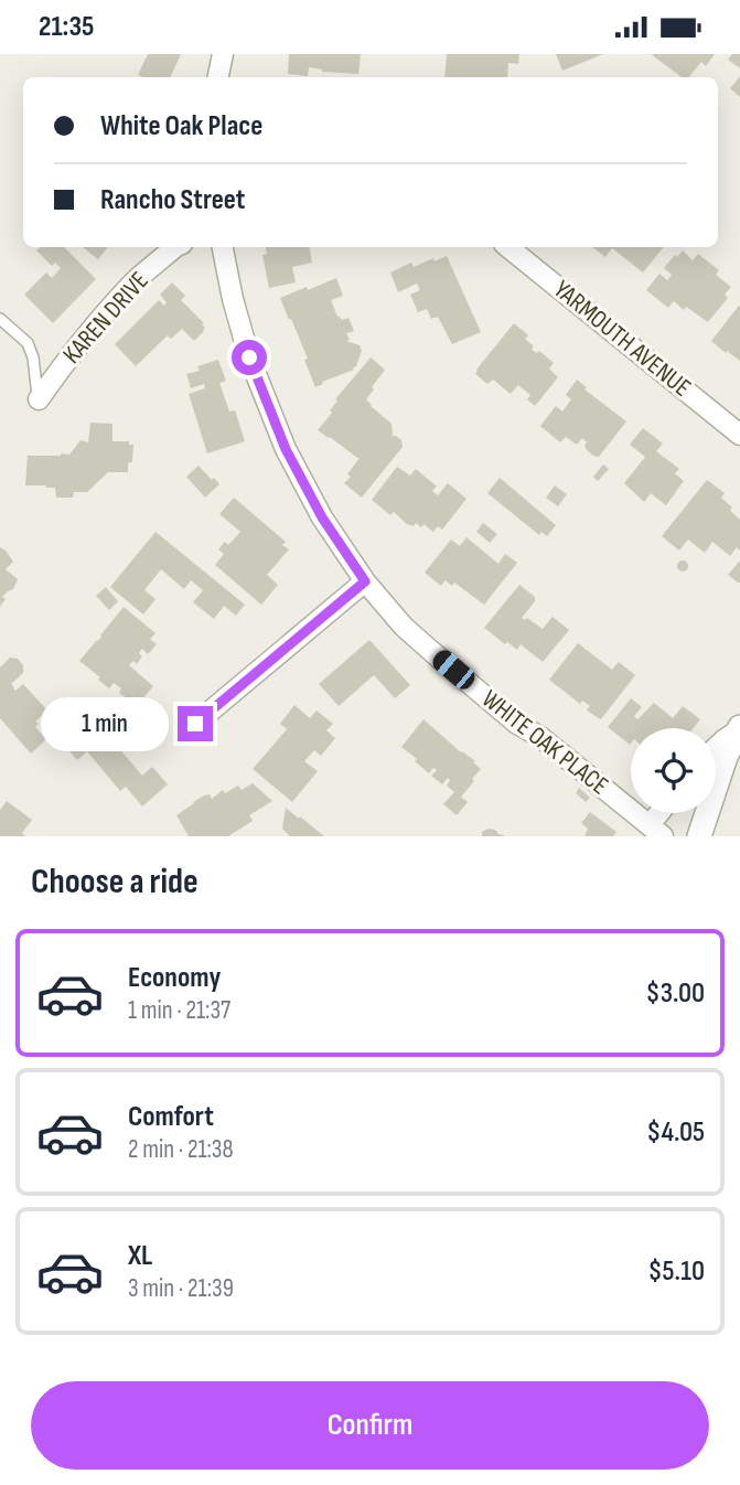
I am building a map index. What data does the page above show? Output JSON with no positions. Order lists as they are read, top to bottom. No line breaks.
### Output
{"streets":{"street":["KAREN DRIVE","YARMOUTH AVENUE","WHITE OAK PLACE"]},"page":{"status":"21:35","banner":["White Oak Place","Rancho Street"],"bubble":"1 min","heading":"Choose a ride","list":[{"name":"Economy","note":"1 min · 21:37","value":"$3.00"},{"name":"Comfort","note":"2 min · 21:38","value":"$4.05"},{"name":"XL","note":"3 min · 21:39","value":"$5.10"}],"buttons":"Confirm"}}
